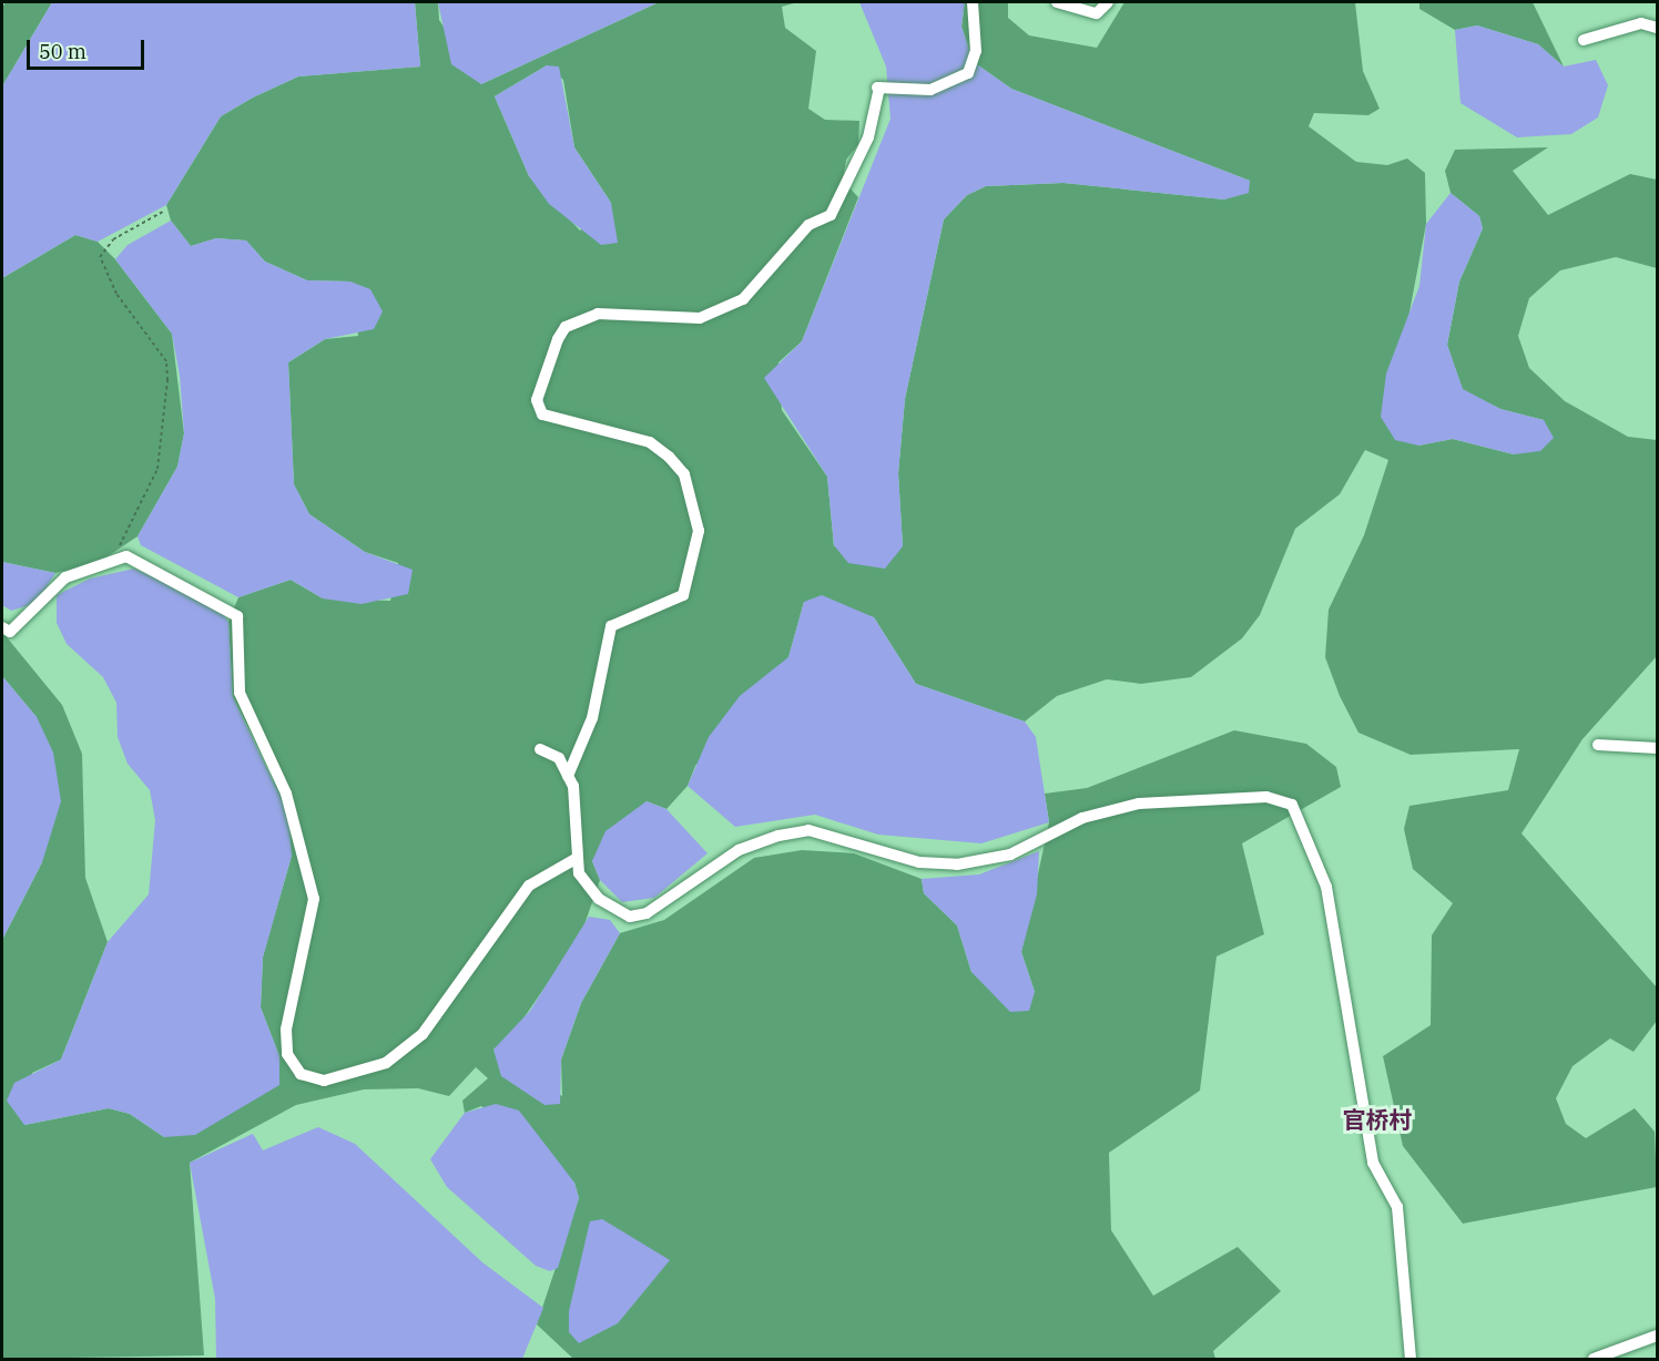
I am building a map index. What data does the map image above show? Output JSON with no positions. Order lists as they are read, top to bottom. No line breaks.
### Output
{"districts":["官桥村"],"scale_bar":"50 m"}
